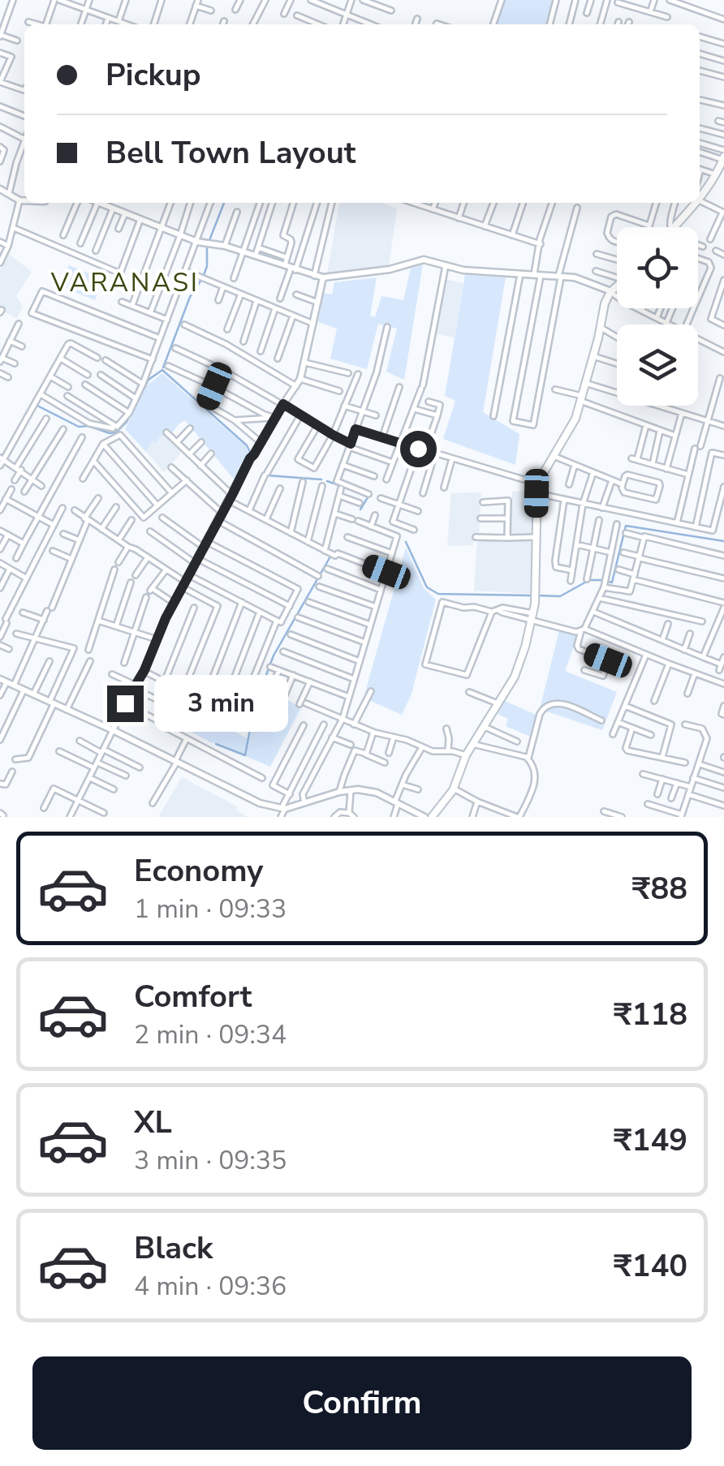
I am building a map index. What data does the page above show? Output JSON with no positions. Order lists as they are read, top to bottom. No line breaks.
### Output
{"districts":["VARANASI"],"page":{"banner":["Pickup","Bell Town Layout"],"bubble":"3 min","list":[{"name":"Economy","note":"1 min · 09:33","value":"₹88"},{"name":"Comfort","note":"2 min · 09:34","value":"₹118"},{"name":"XL","note":"3 min · 09:35","value":"₹149"},{"name":"Black","note":"4 min · 09:36","value":"₹140"}],"buttons":"Confirm"}}
